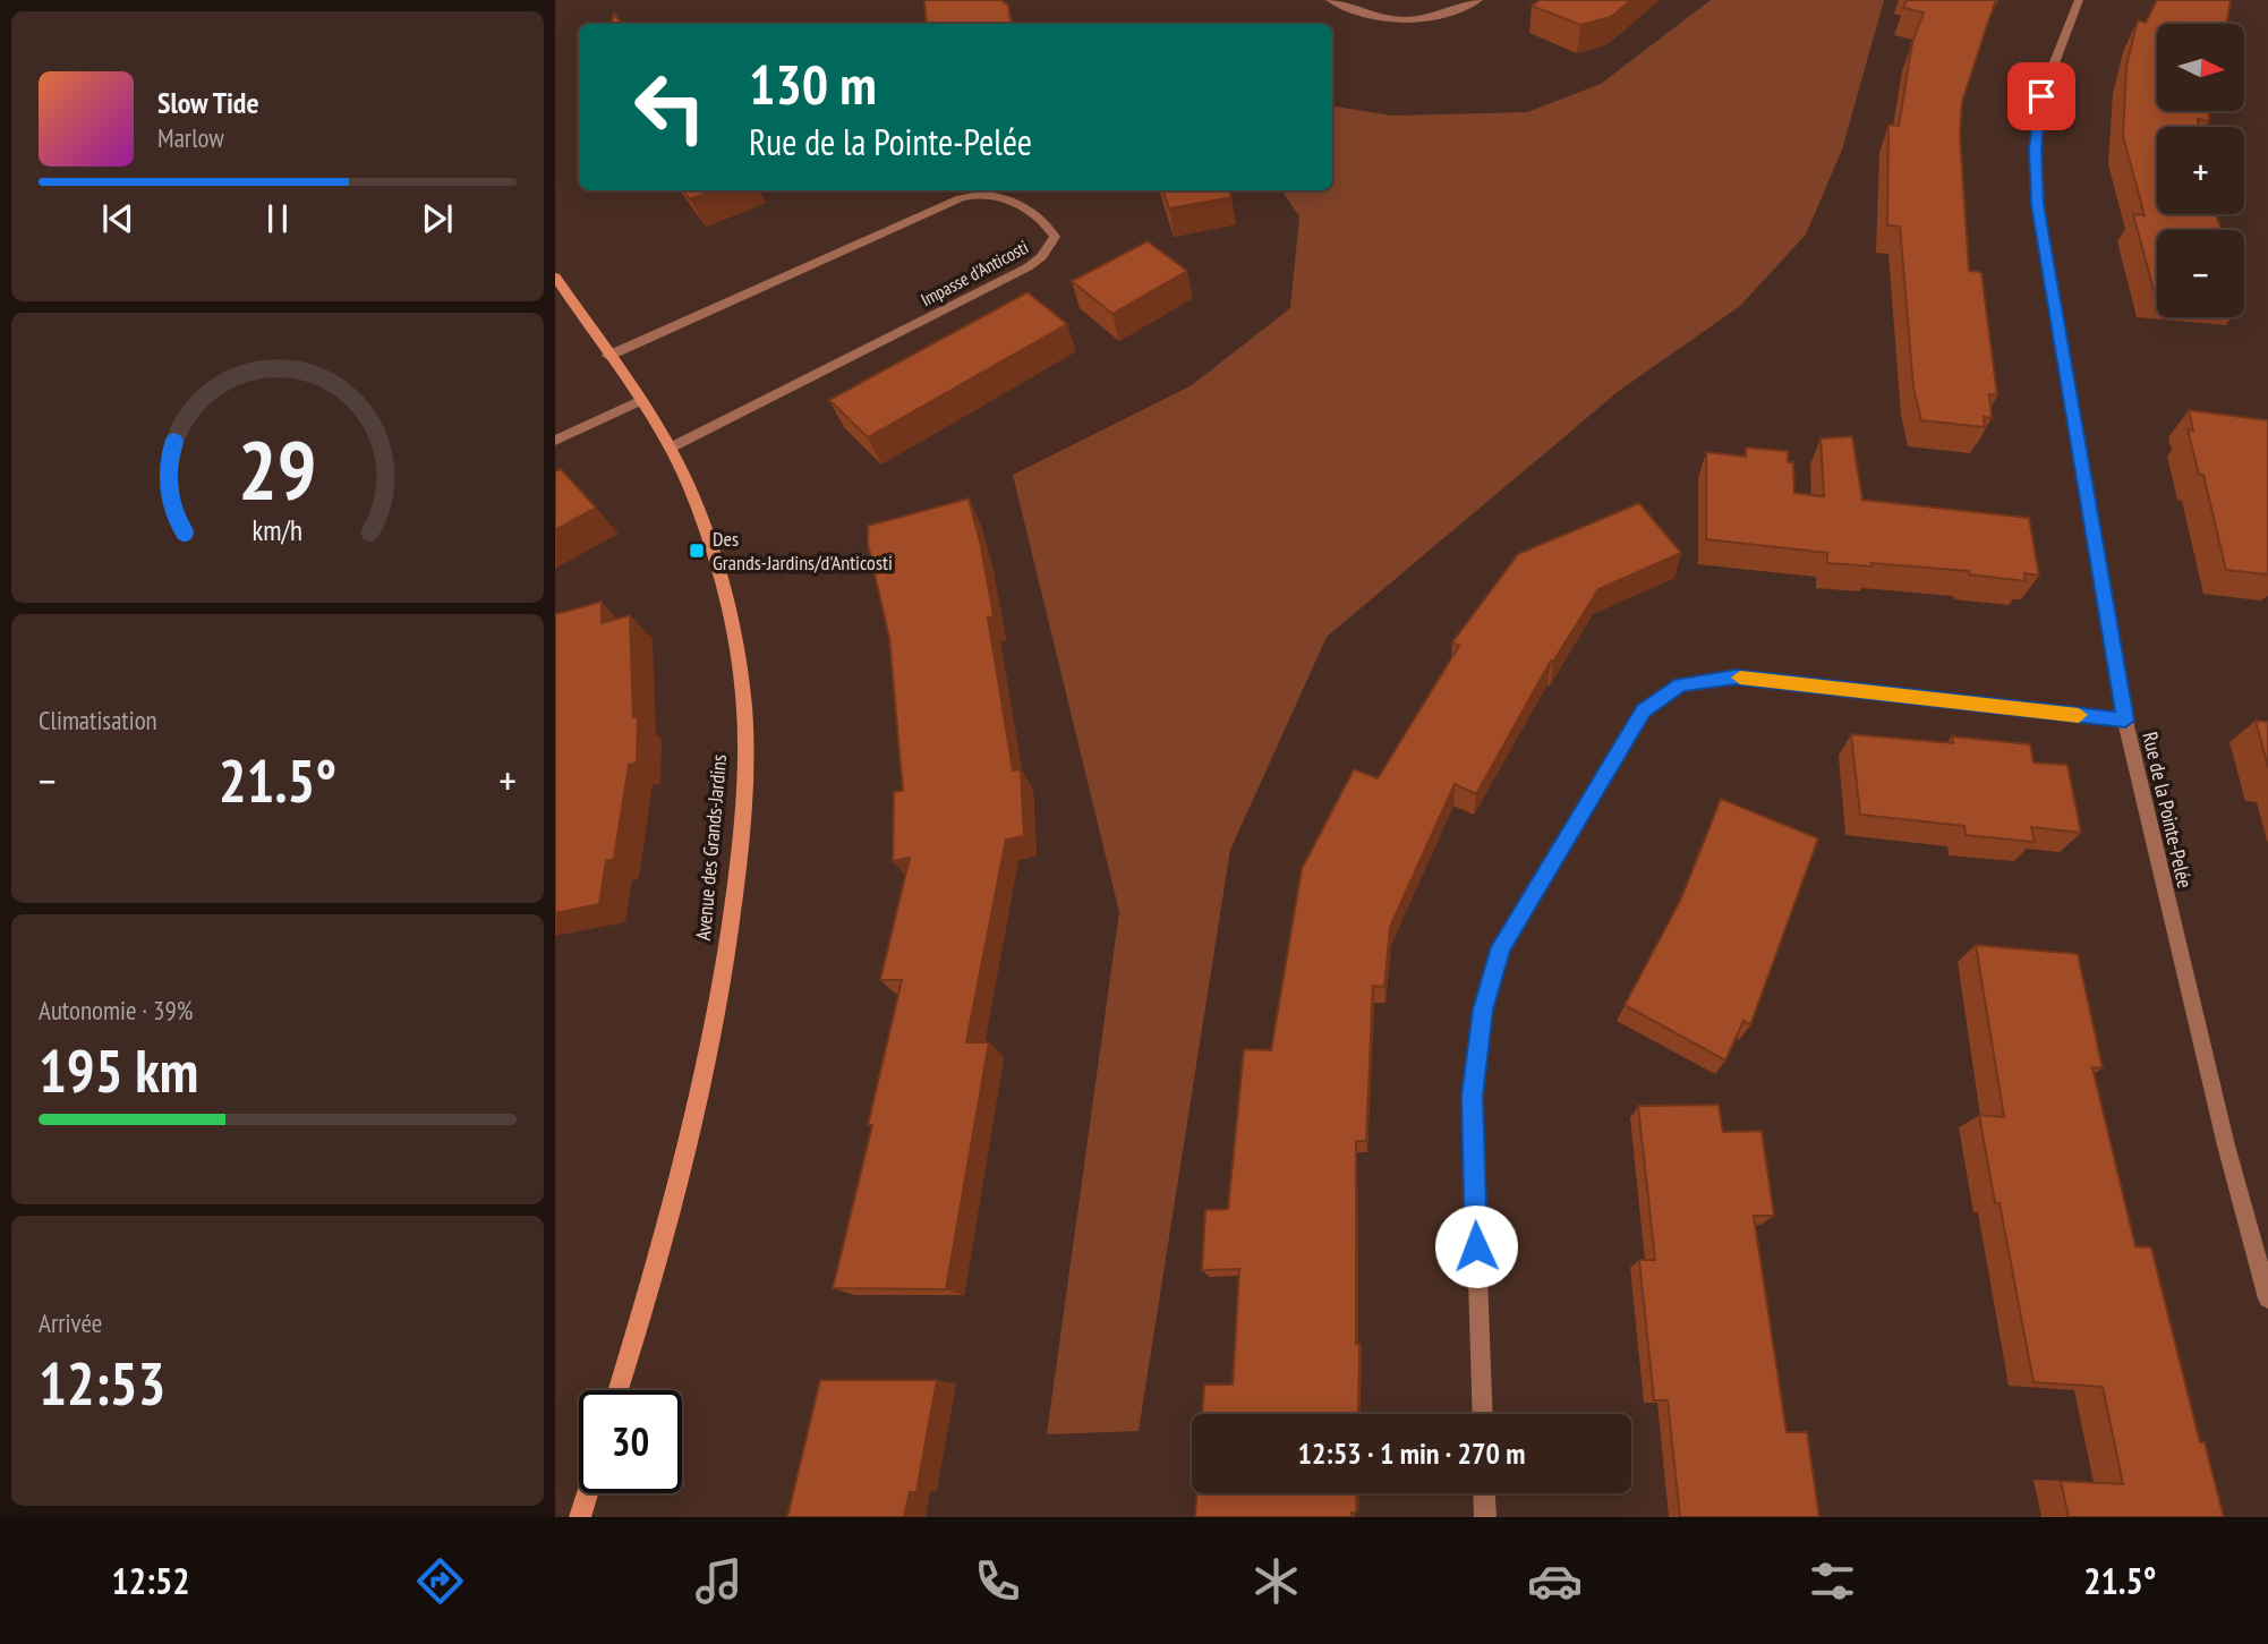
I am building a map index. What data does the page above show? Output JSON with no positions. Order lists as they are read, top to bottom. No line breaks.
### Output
{"streets":{"street":["Impasse d'Anticosti","Rue de la Pointe-Pelée","Avenue des Grands-Jardins"]},"crossings":[["Impasse d'Anticosti","Avenue des Grands-Jardins"]],"places":{"transit":["Des Grands-Jardins/d'Anticosti"]},"north":"right","page":{"map_buttons":["+","−"],"turn":["130 m","Rue de la Pointe-Pelée"],"song":["Slow Tide","Marlow"],"tile":["Climatisation",["Autonomie · 39%","195 km"],["Arrivée","12:53"]],"heat":["−","21.5°","+"],"limit":"30","trip":"12:53 · 1 min · 270 m","tabs":["12:52","21.5°"],"gauge":["29","km/h"]}}
